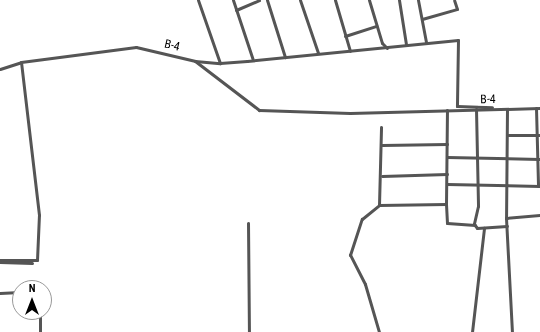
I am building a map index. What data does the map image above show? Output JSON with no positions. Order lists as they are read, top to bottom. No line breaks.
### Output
{"streets":{"street":["B-4"]},"north":"top"}
